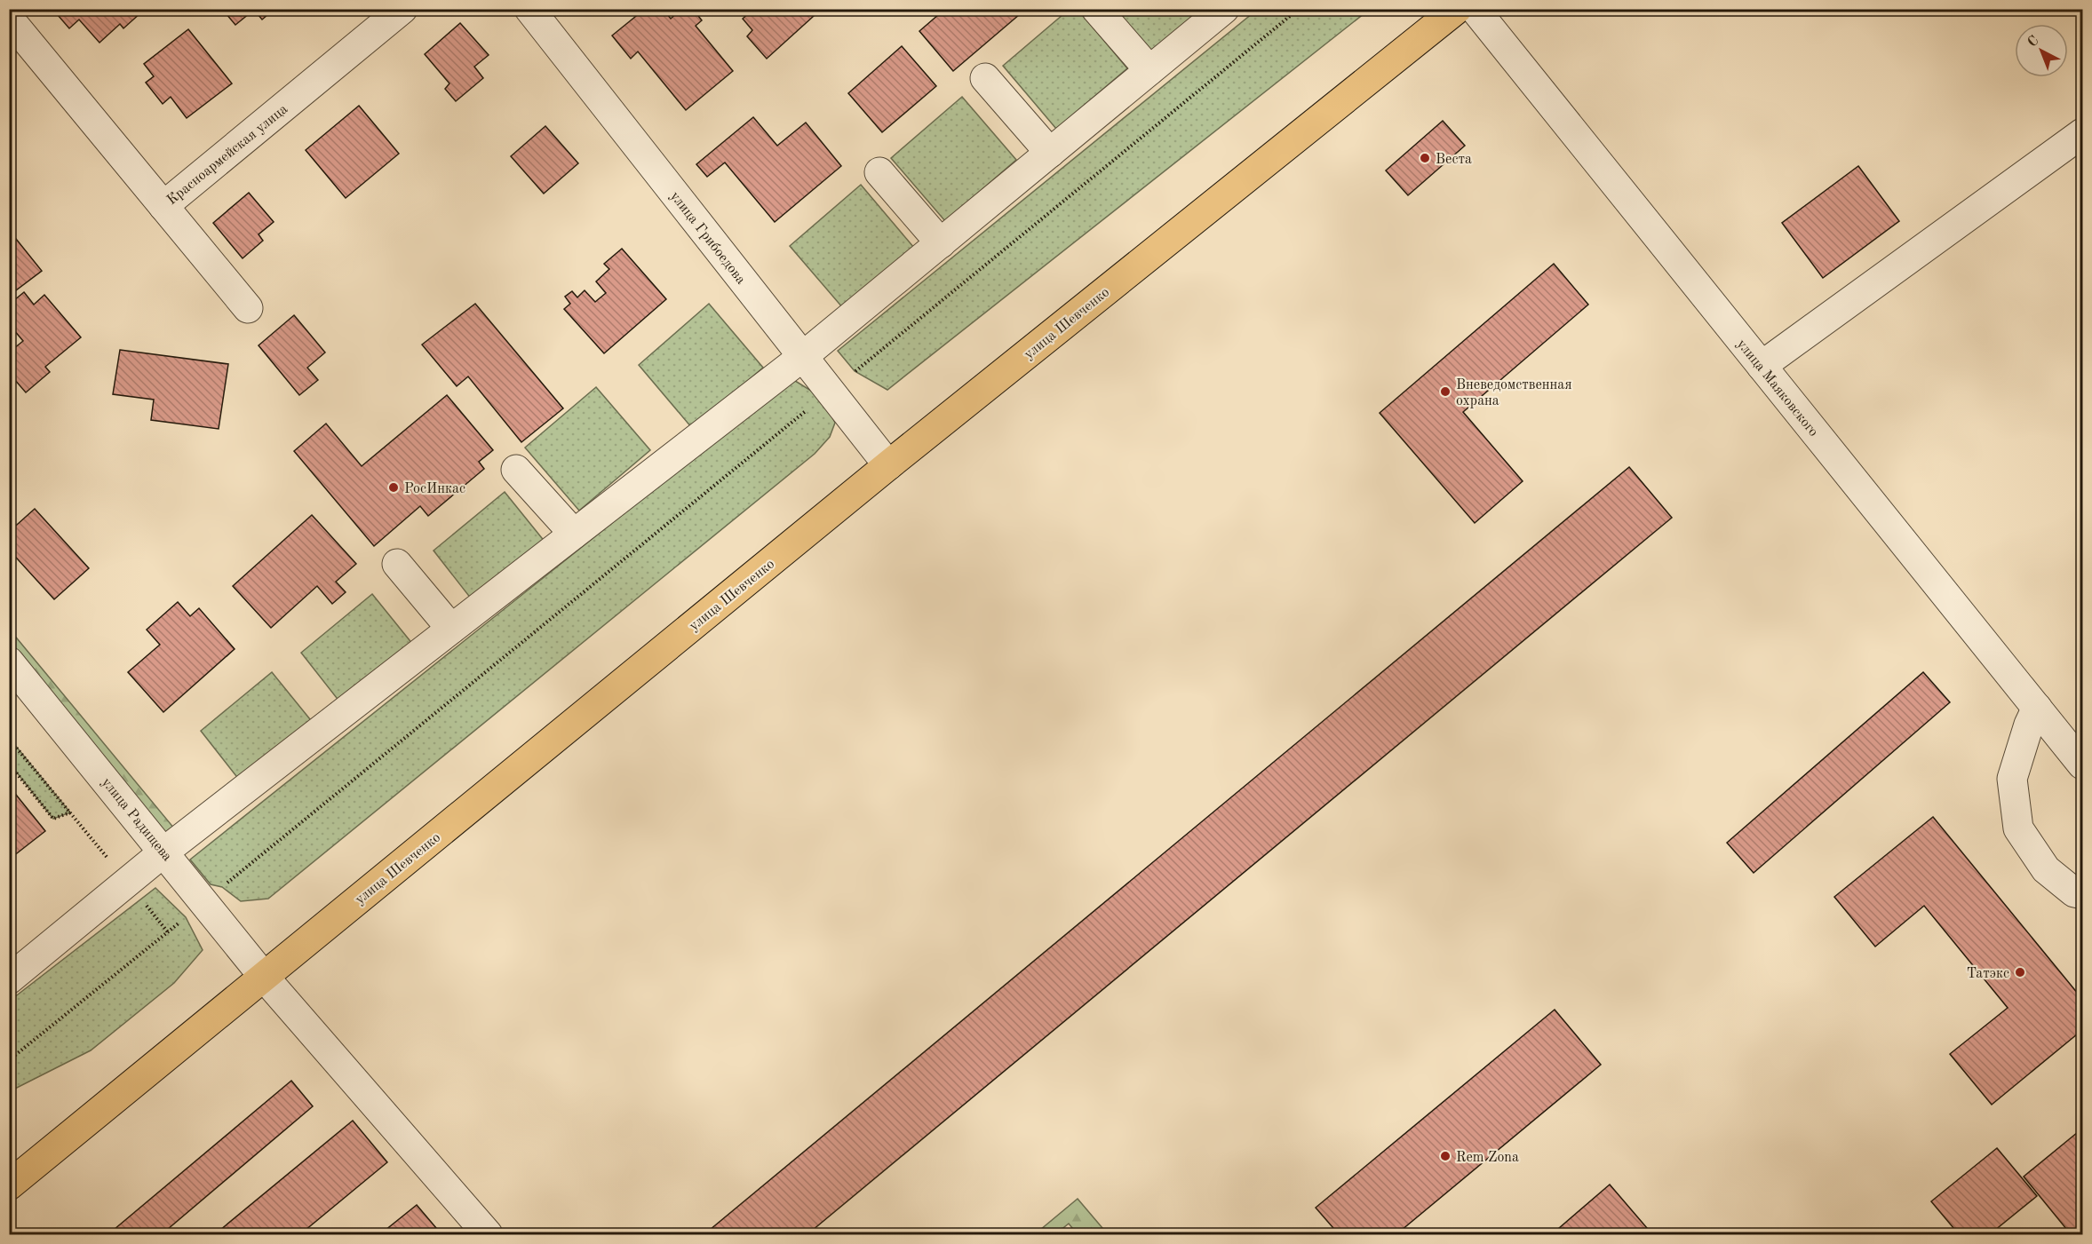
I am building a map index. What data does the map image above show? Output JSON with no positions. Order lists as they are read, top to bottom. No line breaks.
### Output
{"streets":{"main road":["улица Шевченко"],"street":["Красноармейская улица","улица Грибоедова","улица Маяковского","улица Радищева"]},"crossings":[["улица Грибоедова","улица Шевченко"],["улица Шевченко","улица Радищева"]],"places":["Веста","Вневедомственная охрана","РосИнкас","Татэкс","Rem Zona"],"north":"top left"}
